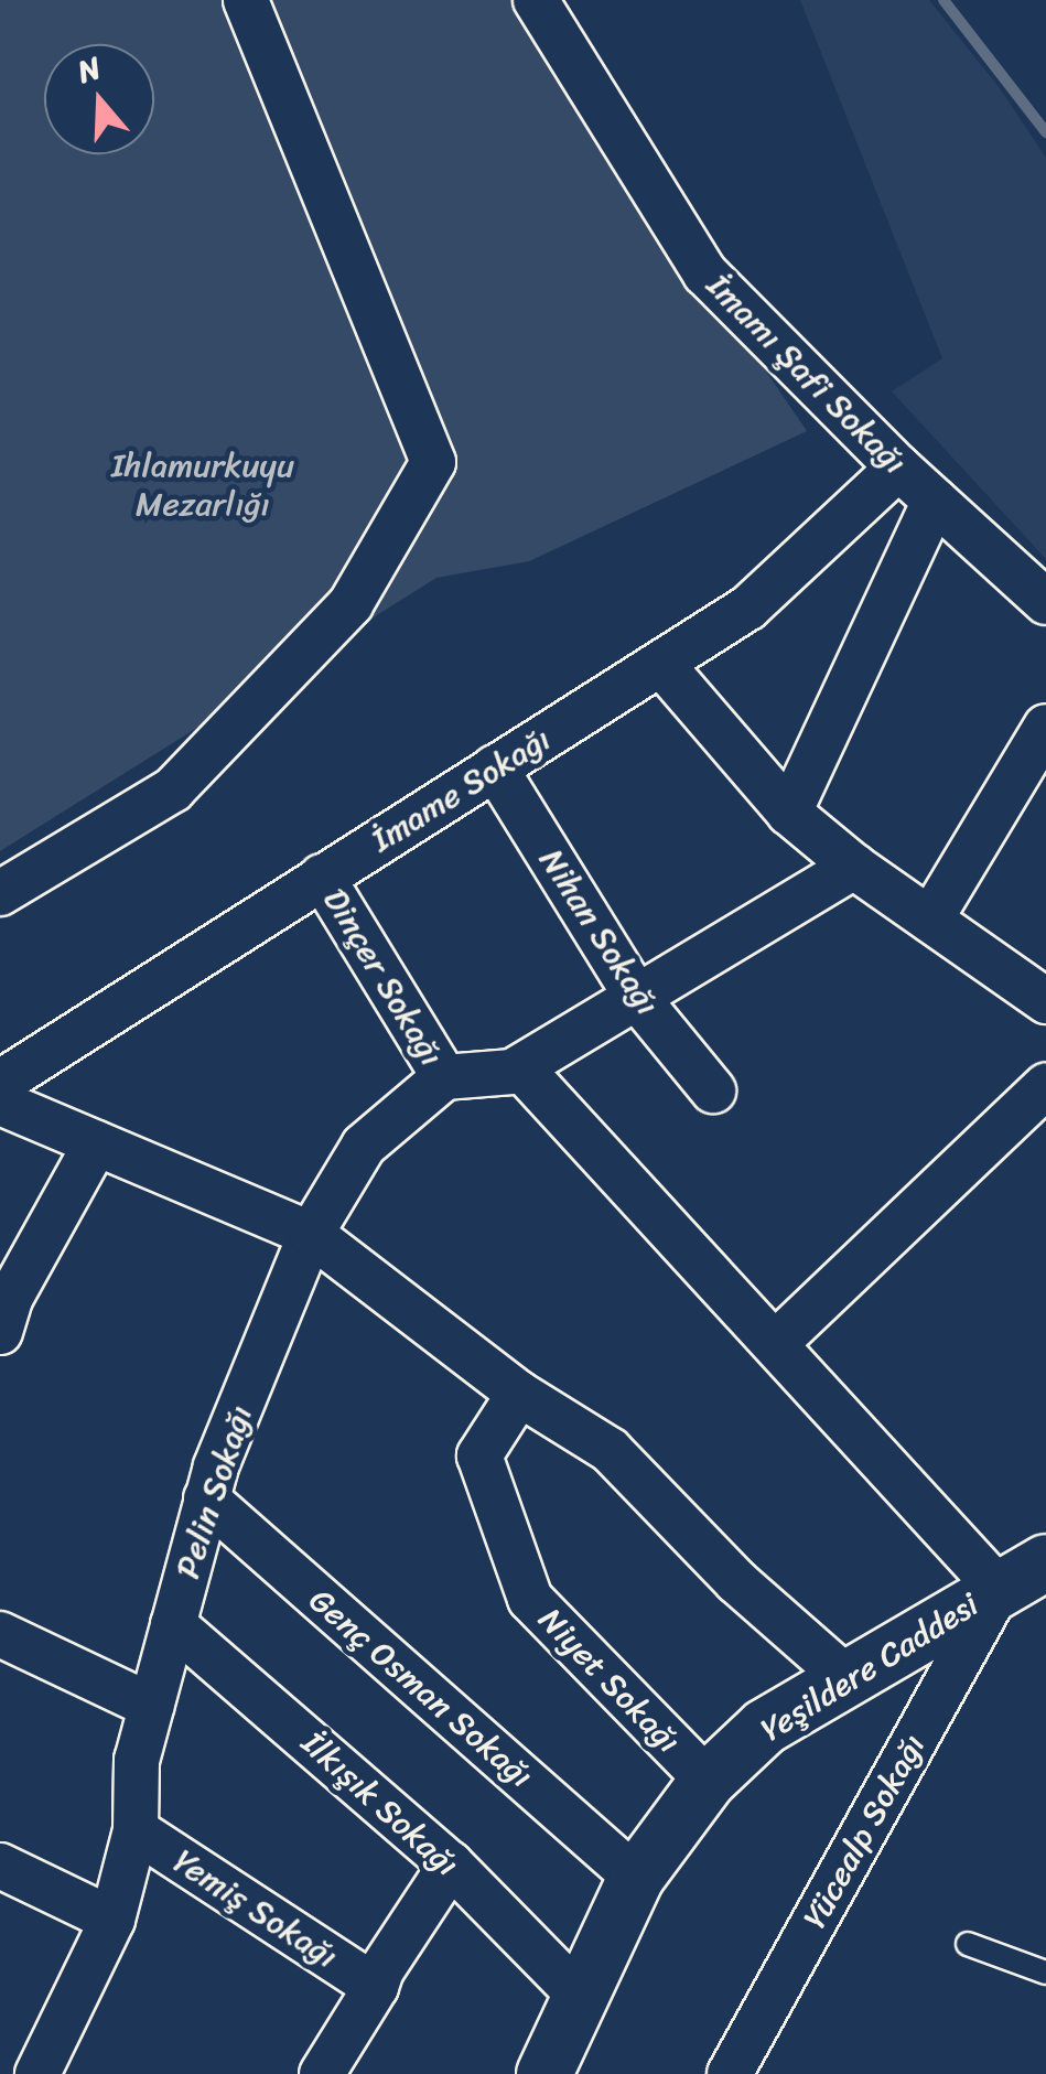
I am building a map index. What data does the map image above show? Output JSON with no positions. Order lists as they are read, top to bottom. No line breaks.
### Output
{"streets":{"street":["İmamı Şafi Sokağı","İmame Sokağı","Nihan Sokağı","Dinçer Sokağı","Pelin Sokağı","Yeşildere Caddesi","Niyet Sokağı","Genç Osman Sokağı","İlkışık Sokağı","Yücealp Sokağı","Yemiş Sokağı"]},"crossings":[["İmamı Şafi Sokağı","İmame Sokağı"],["İmame Sokağı","Nihan Sokağı"],["İmame Sokağı","Dinçer Sokağı"],["Dinçer Sokağı","Pelin Sokağı"],["Pelin Sokağı","Genç Osman Sokağı"],["Pelin Sokağı","İlkışık Sokağı"],["Pelin Sokağı","Yemiş Sokağı"],["Yeşildere Caddesi","Niyet Sokağı"],["Yeşildere Caddesi","Genç Osman Sokağı"],["Yeşildere Caddesi","İlkışık Sokağı"],["Yeşildere Caddesi","Yücealp Sokağı"]],"parks":["Ihlamurkuyu Mezarlığı"],"north":"top"}
